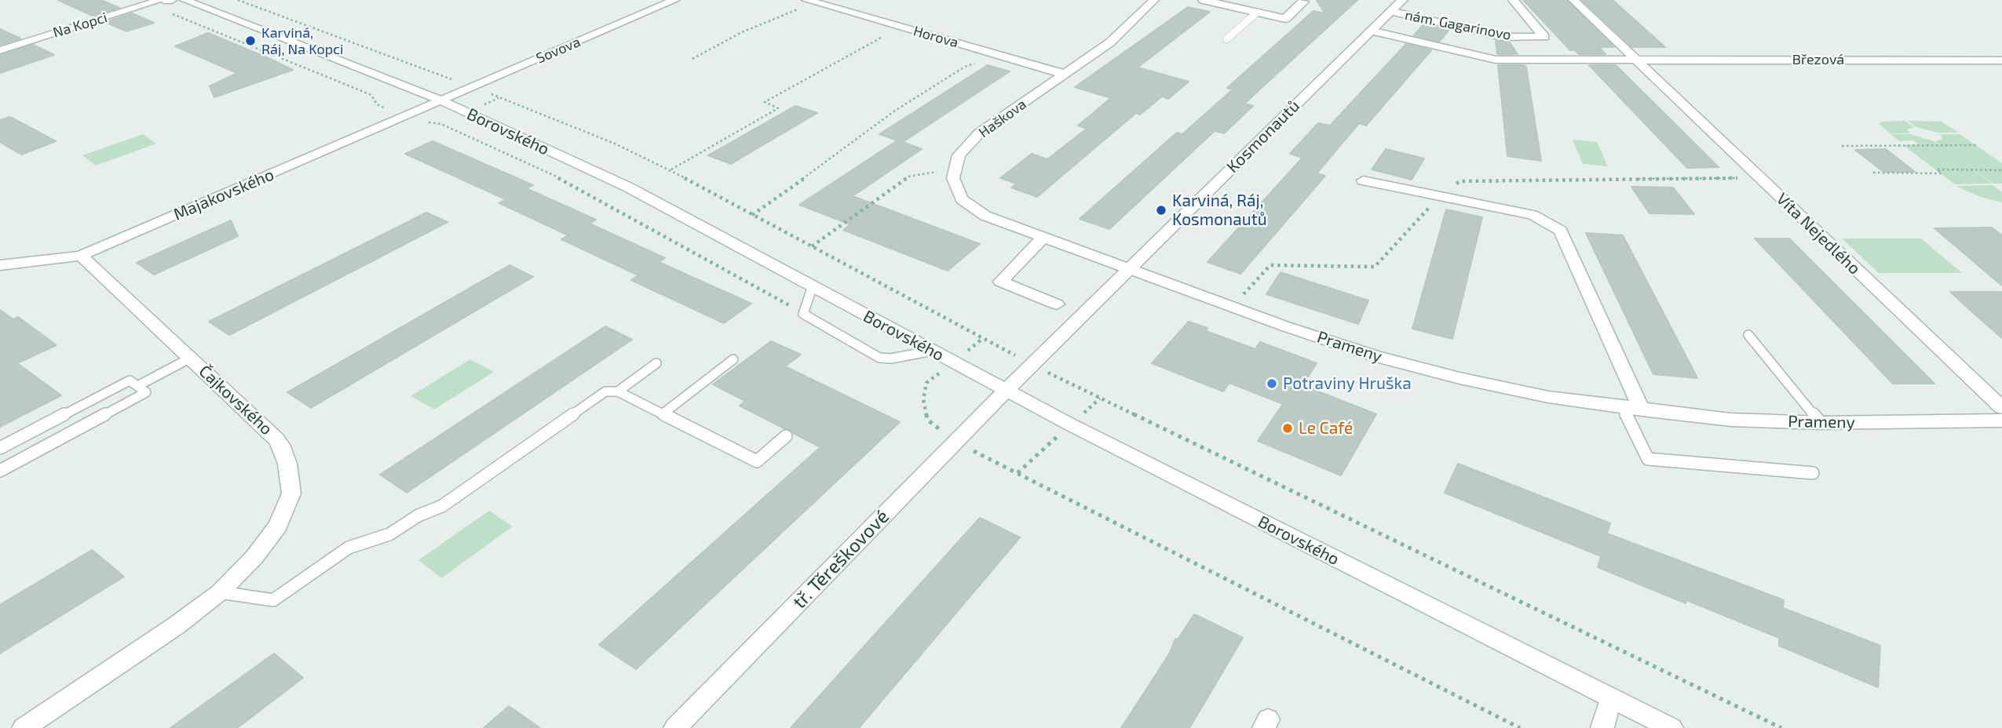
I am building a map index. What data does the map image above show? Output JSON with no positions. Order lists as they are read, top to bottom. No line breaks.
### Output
{"streets":{"street":["Na Kopci","nám. Gagarinovo","Horova","Sovova","Březová","Haškova","Borovského","Kosmonautů","Majakovského","Víta Nejedlého","Prameny","Čajkovského","tř. Těreškovové"]},"crossings":[["nám. Gagarinovo","Kosmonautů"],["Horova","Haškova"],["Sovova","Borovského"],["Sovova","Majakovského"],["Březová","Kosmonautů"],["Březová","Víta Nejedlého"],["Borovského","Kosmonautů"],["Borovského","Majakovského"],["Borovského","tř. Těreškovové"],["Kosmonautů","Prameny"],["Kosmonautů","tř. Těreškovové"],["Majakovského","Čajkovského"]],"places":["Karviná, Ráj, Na Kopci","Karviná, Ráj, Kosmonautů","Potraviny Hruška","Le Café"]}
